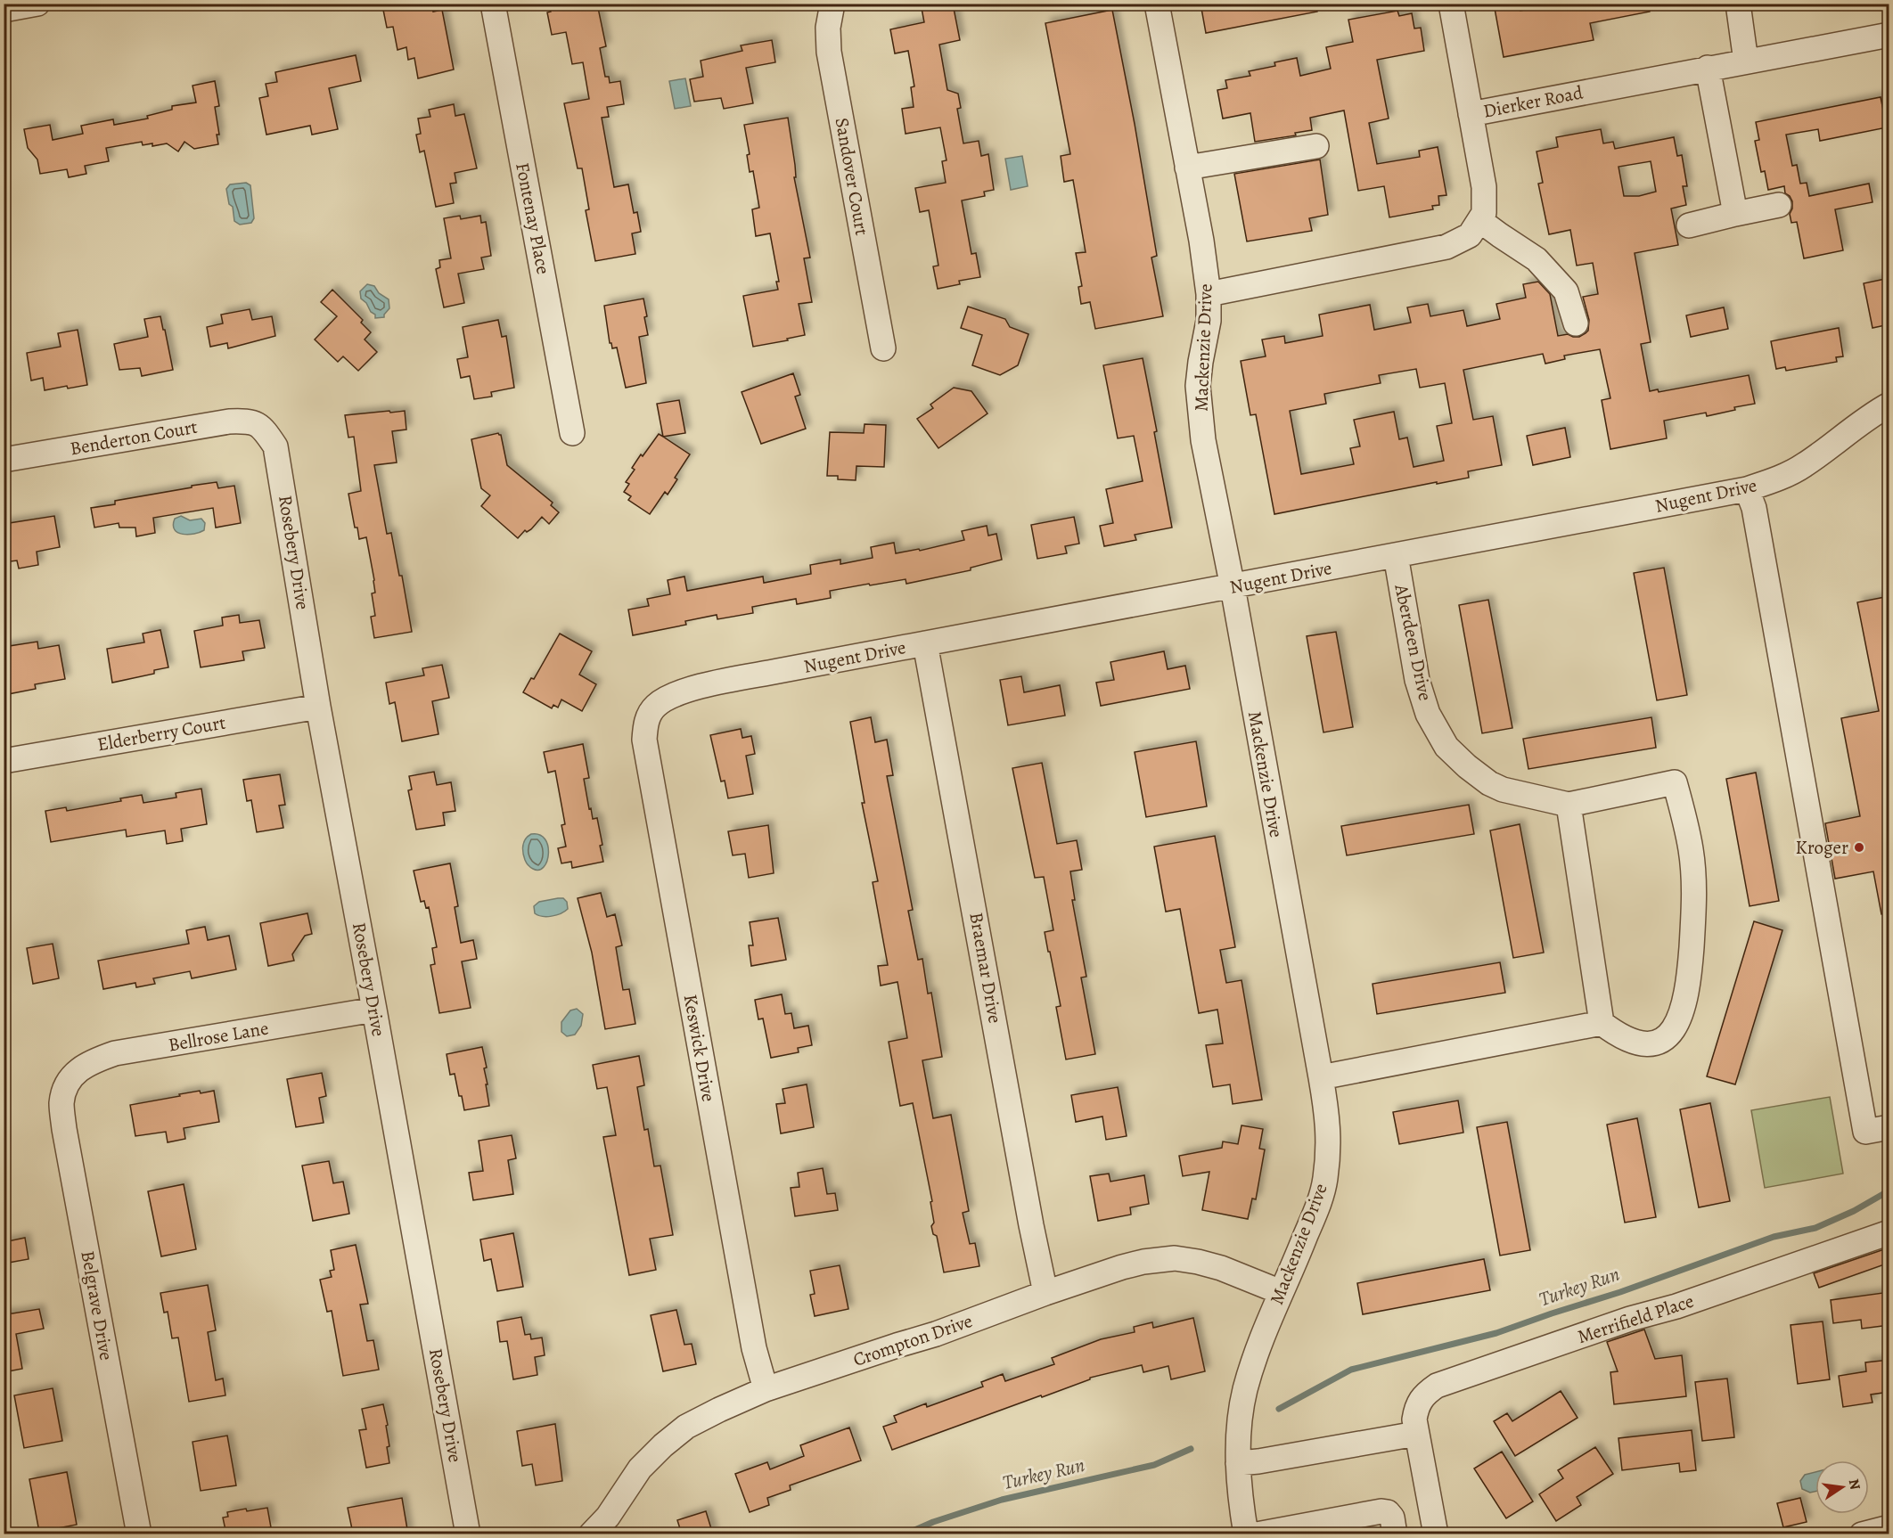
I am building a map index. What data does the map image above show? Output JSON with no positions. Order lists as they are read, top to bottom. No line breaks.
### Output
{"streets":{"street":["Dierker Road","Sandover Court","Fontenay Place","Mackenzie Drive","Benderton Court","Nugent Drive","Rosebery Drive","Aberdeen Drive","Elderberry Court","Braemar Drive","Bellrose Lane","Keswick Drive","Belgrave Drive","Merrifield Place","Crompton Drive"]},"crossings":[["Mackenzie Drive","Nugent Drive"],["Mackenzie Drive","Crompton Drive"],["Benderton Court","Rosebery Drive"],["Nugent Drive","Aberdeen Drive"],["Nugent Drive","Braemar Drive"],["Nugent Drive","Keswick Drive"],["Rosebery Drive","Elderberry Court"],["Rosebery Drive","Bellrose Lane"],["Braemar Drive","Crompton Drive"],["Bellrose Lane","Belgrave Drive"],["Keswick Drive","Crompton Drive"]],"water":["Turkey Run"],"places":["Kroger"],"north":"right"}
